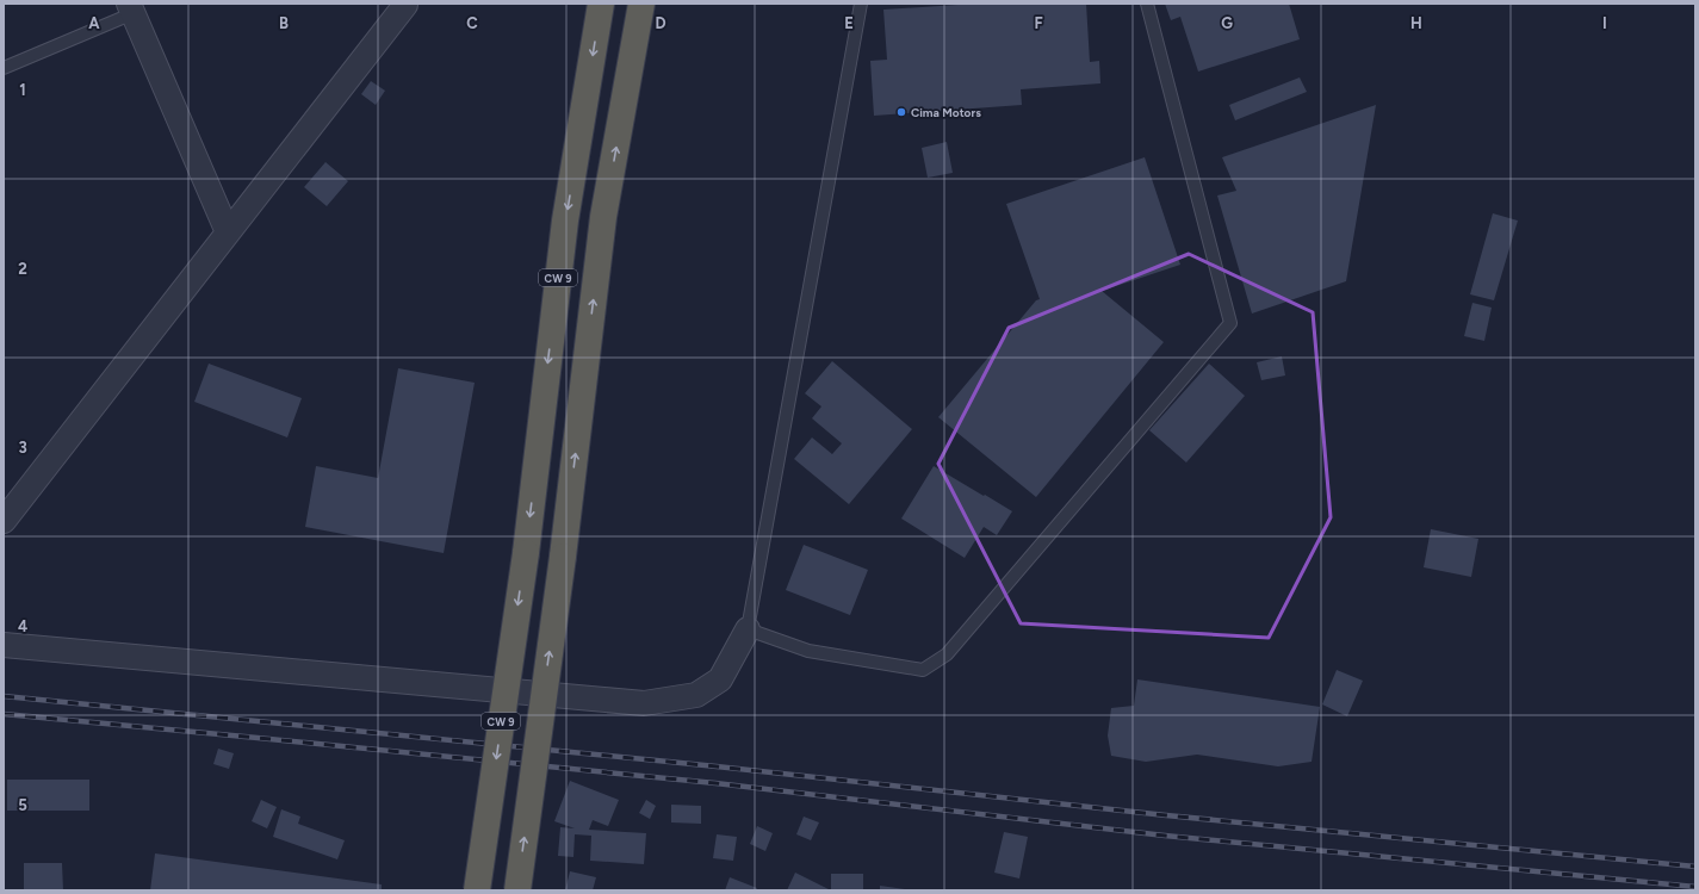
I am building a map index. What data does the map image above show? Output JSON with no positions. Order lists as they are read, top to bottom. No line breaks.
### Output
{"streets":{"highway":["CW 9"]},"places":["Cima Motors"],"grid":{"columns":["A","B","C","D","E","F","G","H","I"],"rows":["1","2","3","4","5"]}}
